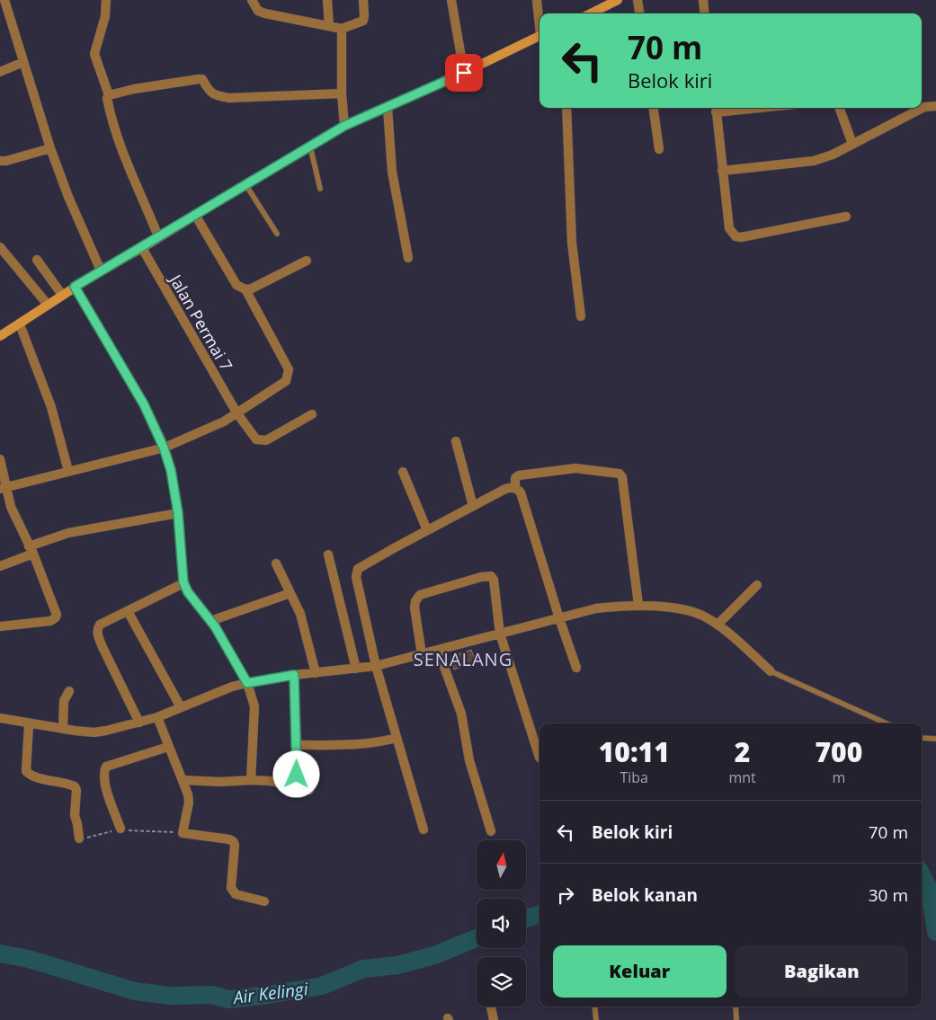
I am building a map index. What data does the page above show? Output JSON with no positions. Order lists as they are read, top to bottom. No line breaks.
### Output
{"streets":{"street":["Jalan Permai 7"]},"districts":["SENALANG"],"water":["Air Kelingi"],"north":"top","page":{"turn":["70 m","Belok kiri"],"eta":["10:11","Tiba","2","mnt","700","m"],"list":[{"name":"Belok kiri","value":"70 m"},{"name":"Belok kanan","value":"30 m"}],"buttons":["Keluar","Bagikan"]}}
